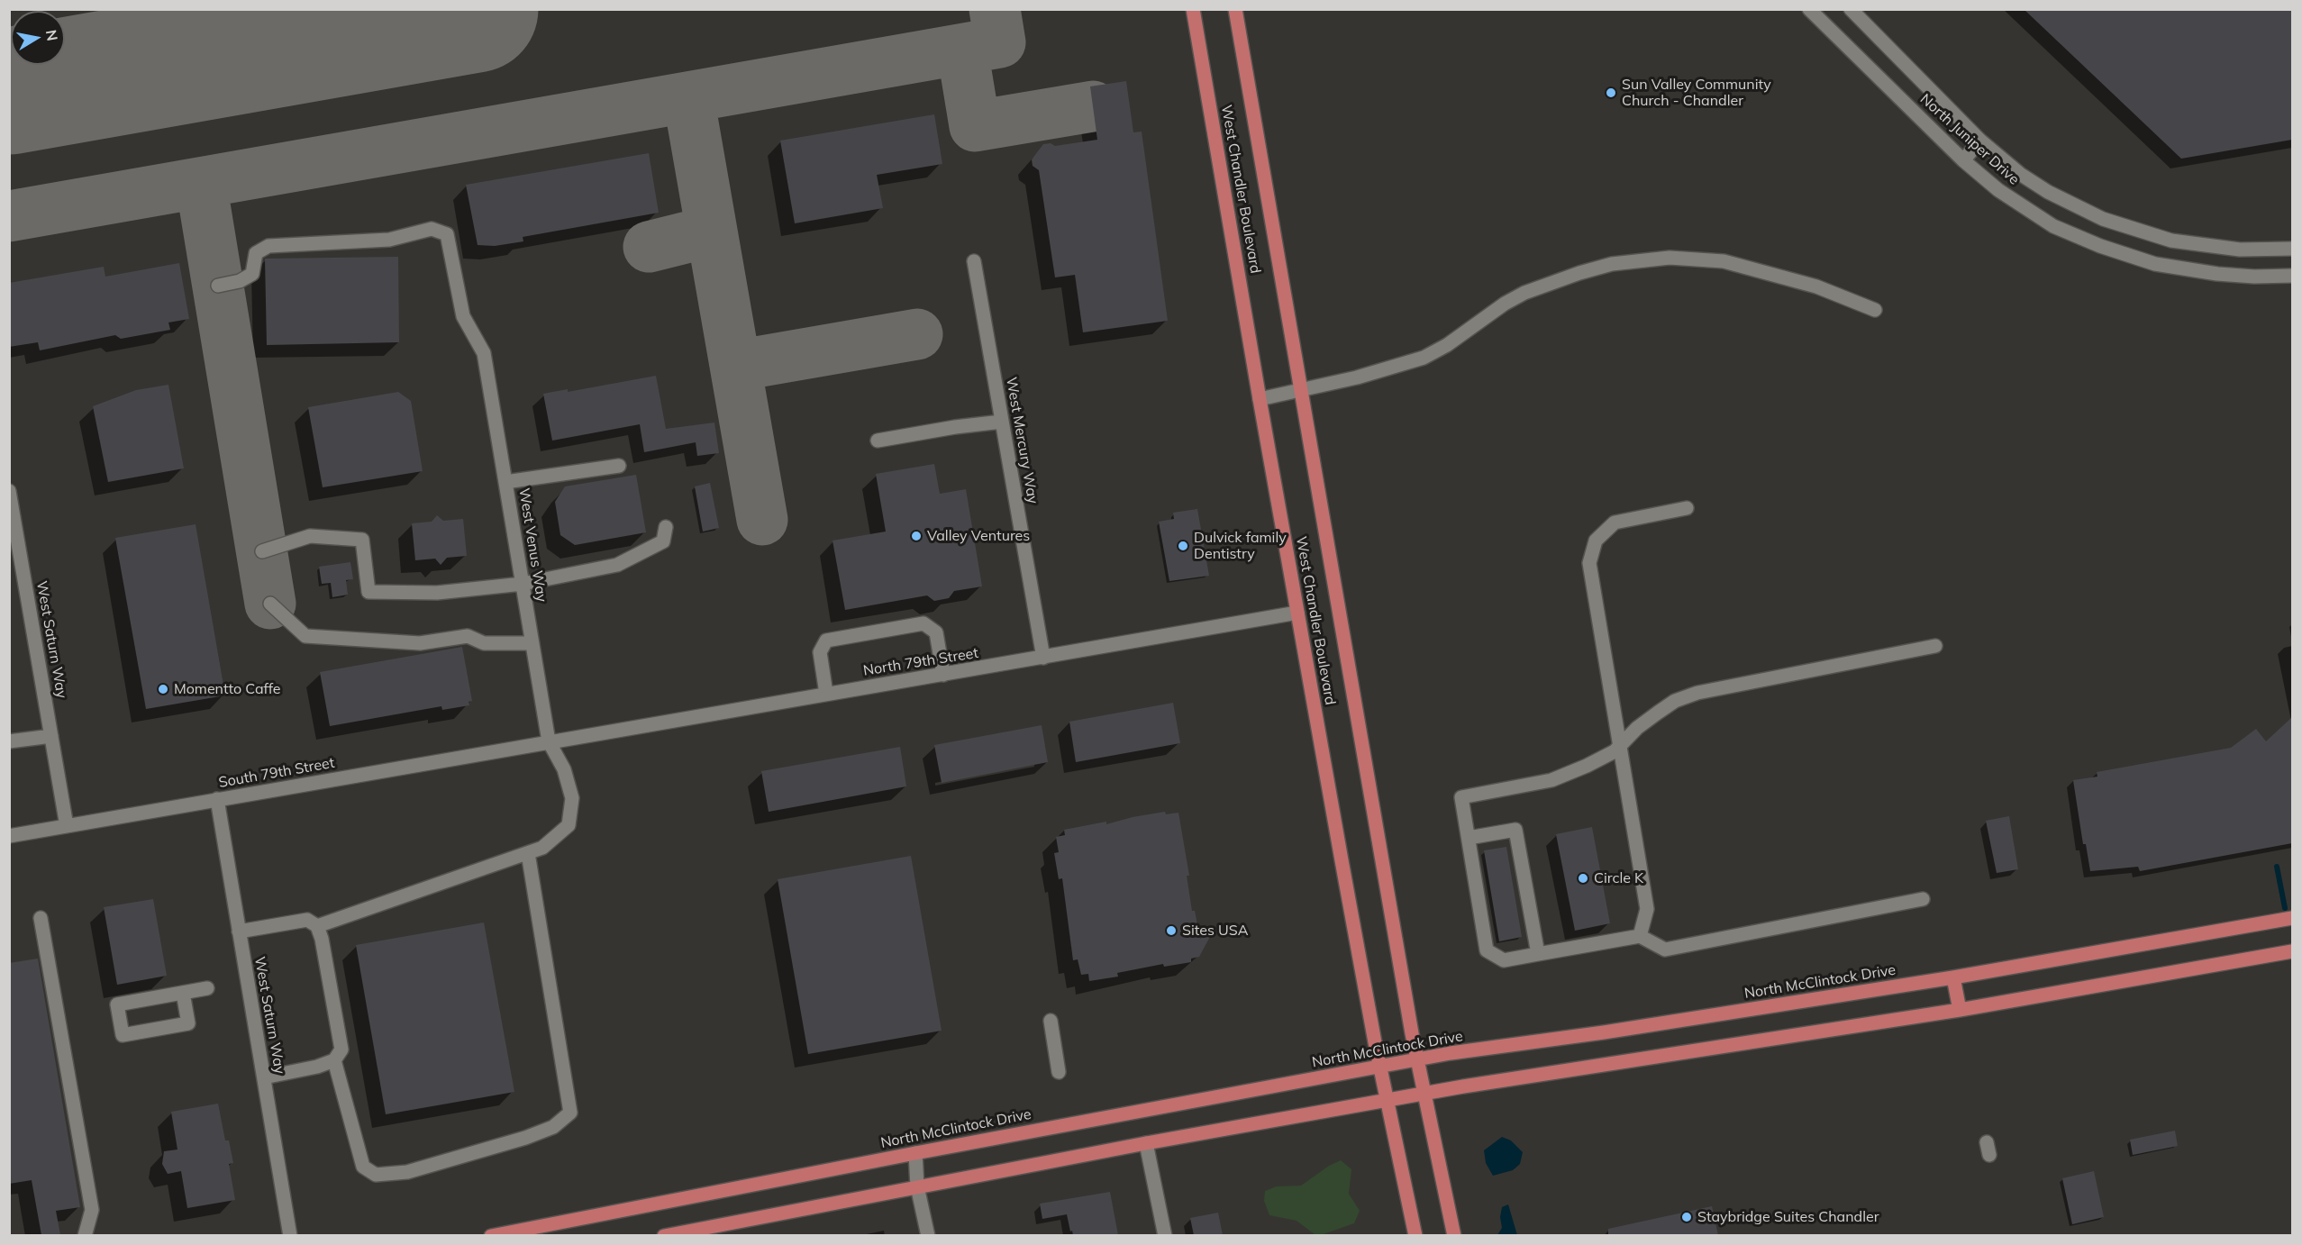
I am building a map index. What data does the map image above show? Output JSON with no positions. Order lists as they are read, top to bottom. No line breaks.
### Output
{"streets":{"main road":["West Chandler Boulevard","North McClintock Drive"],"street":["North Juniper Drive","West Mercury Way","West Venus Way","West Saturn Way","North 79th Street","South 79th Street"]},"crossings":[["West Chandler Boulevard","North 79th Street"],["West Chandler Boulevard","North McClintock Drive"],["West Mercury Way","North 79th Street"],["West Venus Way","North 79th Street"],["West Venus Way","South 79th Street"],["West Saturn Way","South 79th Street"],["North 79th Street","South 79th Street"]],"places":["Sun Valley Community Church - Chandler","Valley Ventures","Dulvick family Dentistry","Momentto Caffe","Circle K","Sites USA","Staybridge Suites Chandler"],"north":"right"}
